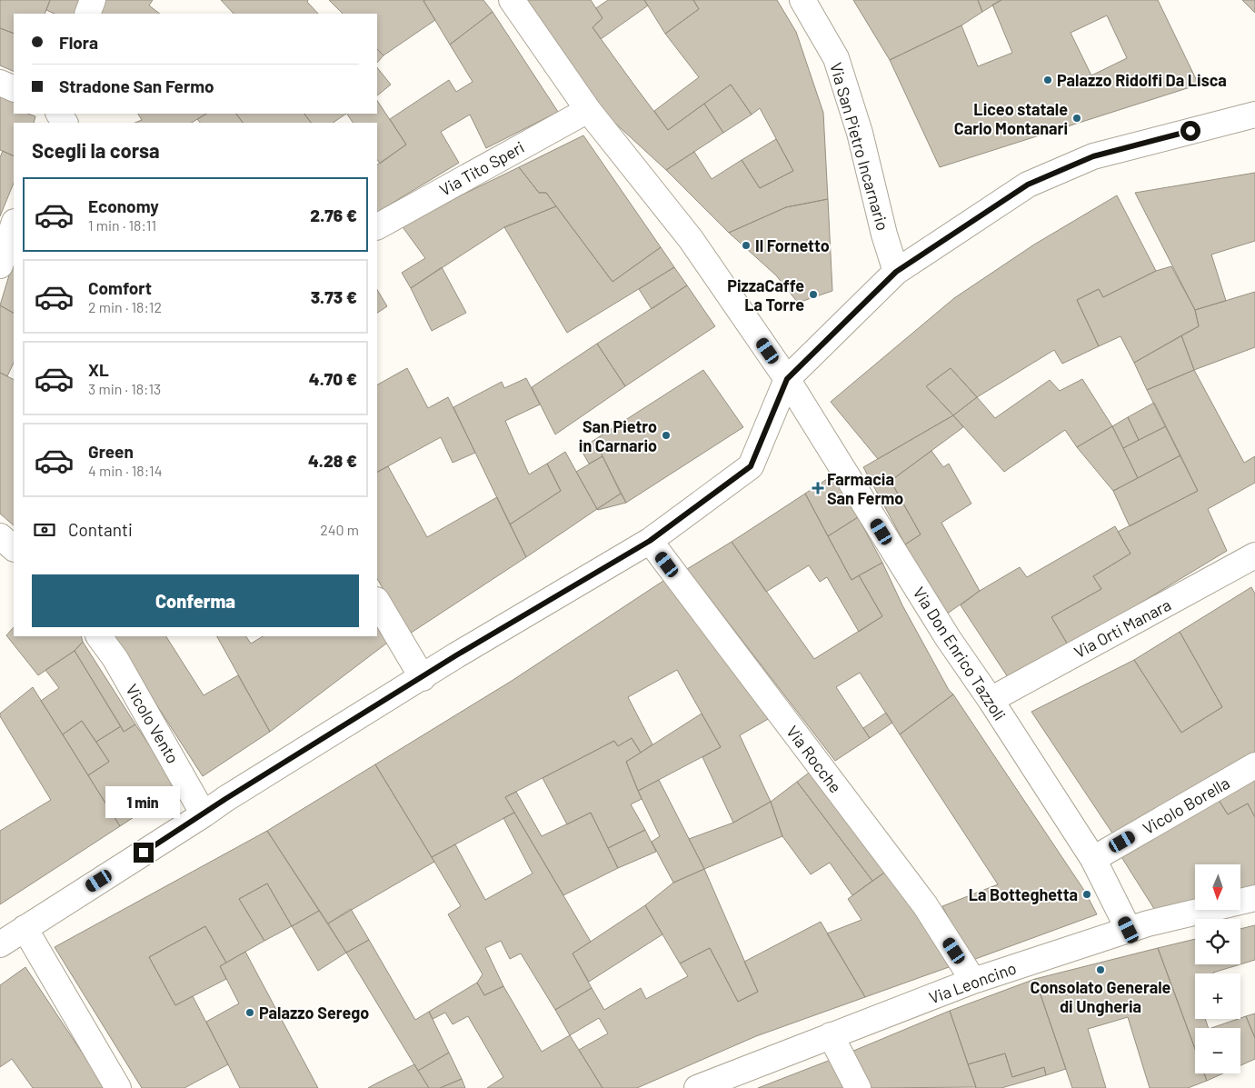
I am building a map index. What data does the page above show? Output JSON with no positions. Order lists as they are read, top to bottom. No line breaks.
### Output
{"streets":{"street":["Via San Pietro Incarnario","Via Tito Speri","Via Orti Manara","Via Don Enrico Tazzoli","Vicolo Vento","Via Rocche","Vicolo Borella","Via Leoncino"]},"crossings":[["Via Tito Speri","Via Don Enrico Tazzoli"],["Via Orti Manara","Via Don Enrico Tazzoli"],["Via Don Enrico Tazzoli","Vicolo Borella"],["Via Don Enrico Tazzoli","Via Leoncino"],["Via Rocche","Via Leoncino"]],"places":{"other":["Palazzo Ridolfi Da Lisca","Liceo statale Carlo Montanari","Il Fornetto","PizzaCaffe La Torre","San Pietro in Carnario","La Botteghetta","Consolato Generale di Ungheria","Palazzo Serego"],"health":["Farmacia San Fermo"]},"north":"bottom","page":{"banner":["Flora","Stradone San Fermo"],"heading":"Scegli la corsa","list":[{"name":"Economy","note":"1 min · 18:11","value":"2.76 €"},{"name":"Comfort","note":"2 min · 18:12","value":"3.73 €"},{"name":"XL","note":"3 min · 18:13","value":"4.70 €"},{"name":"Green","note":"4 min · 18:14","value":"4.28 €"}],"pay":["Contanti","240 m"],"buttons":"Conferma","bubble":"1 min","map_buttons":["+","−"]}}
